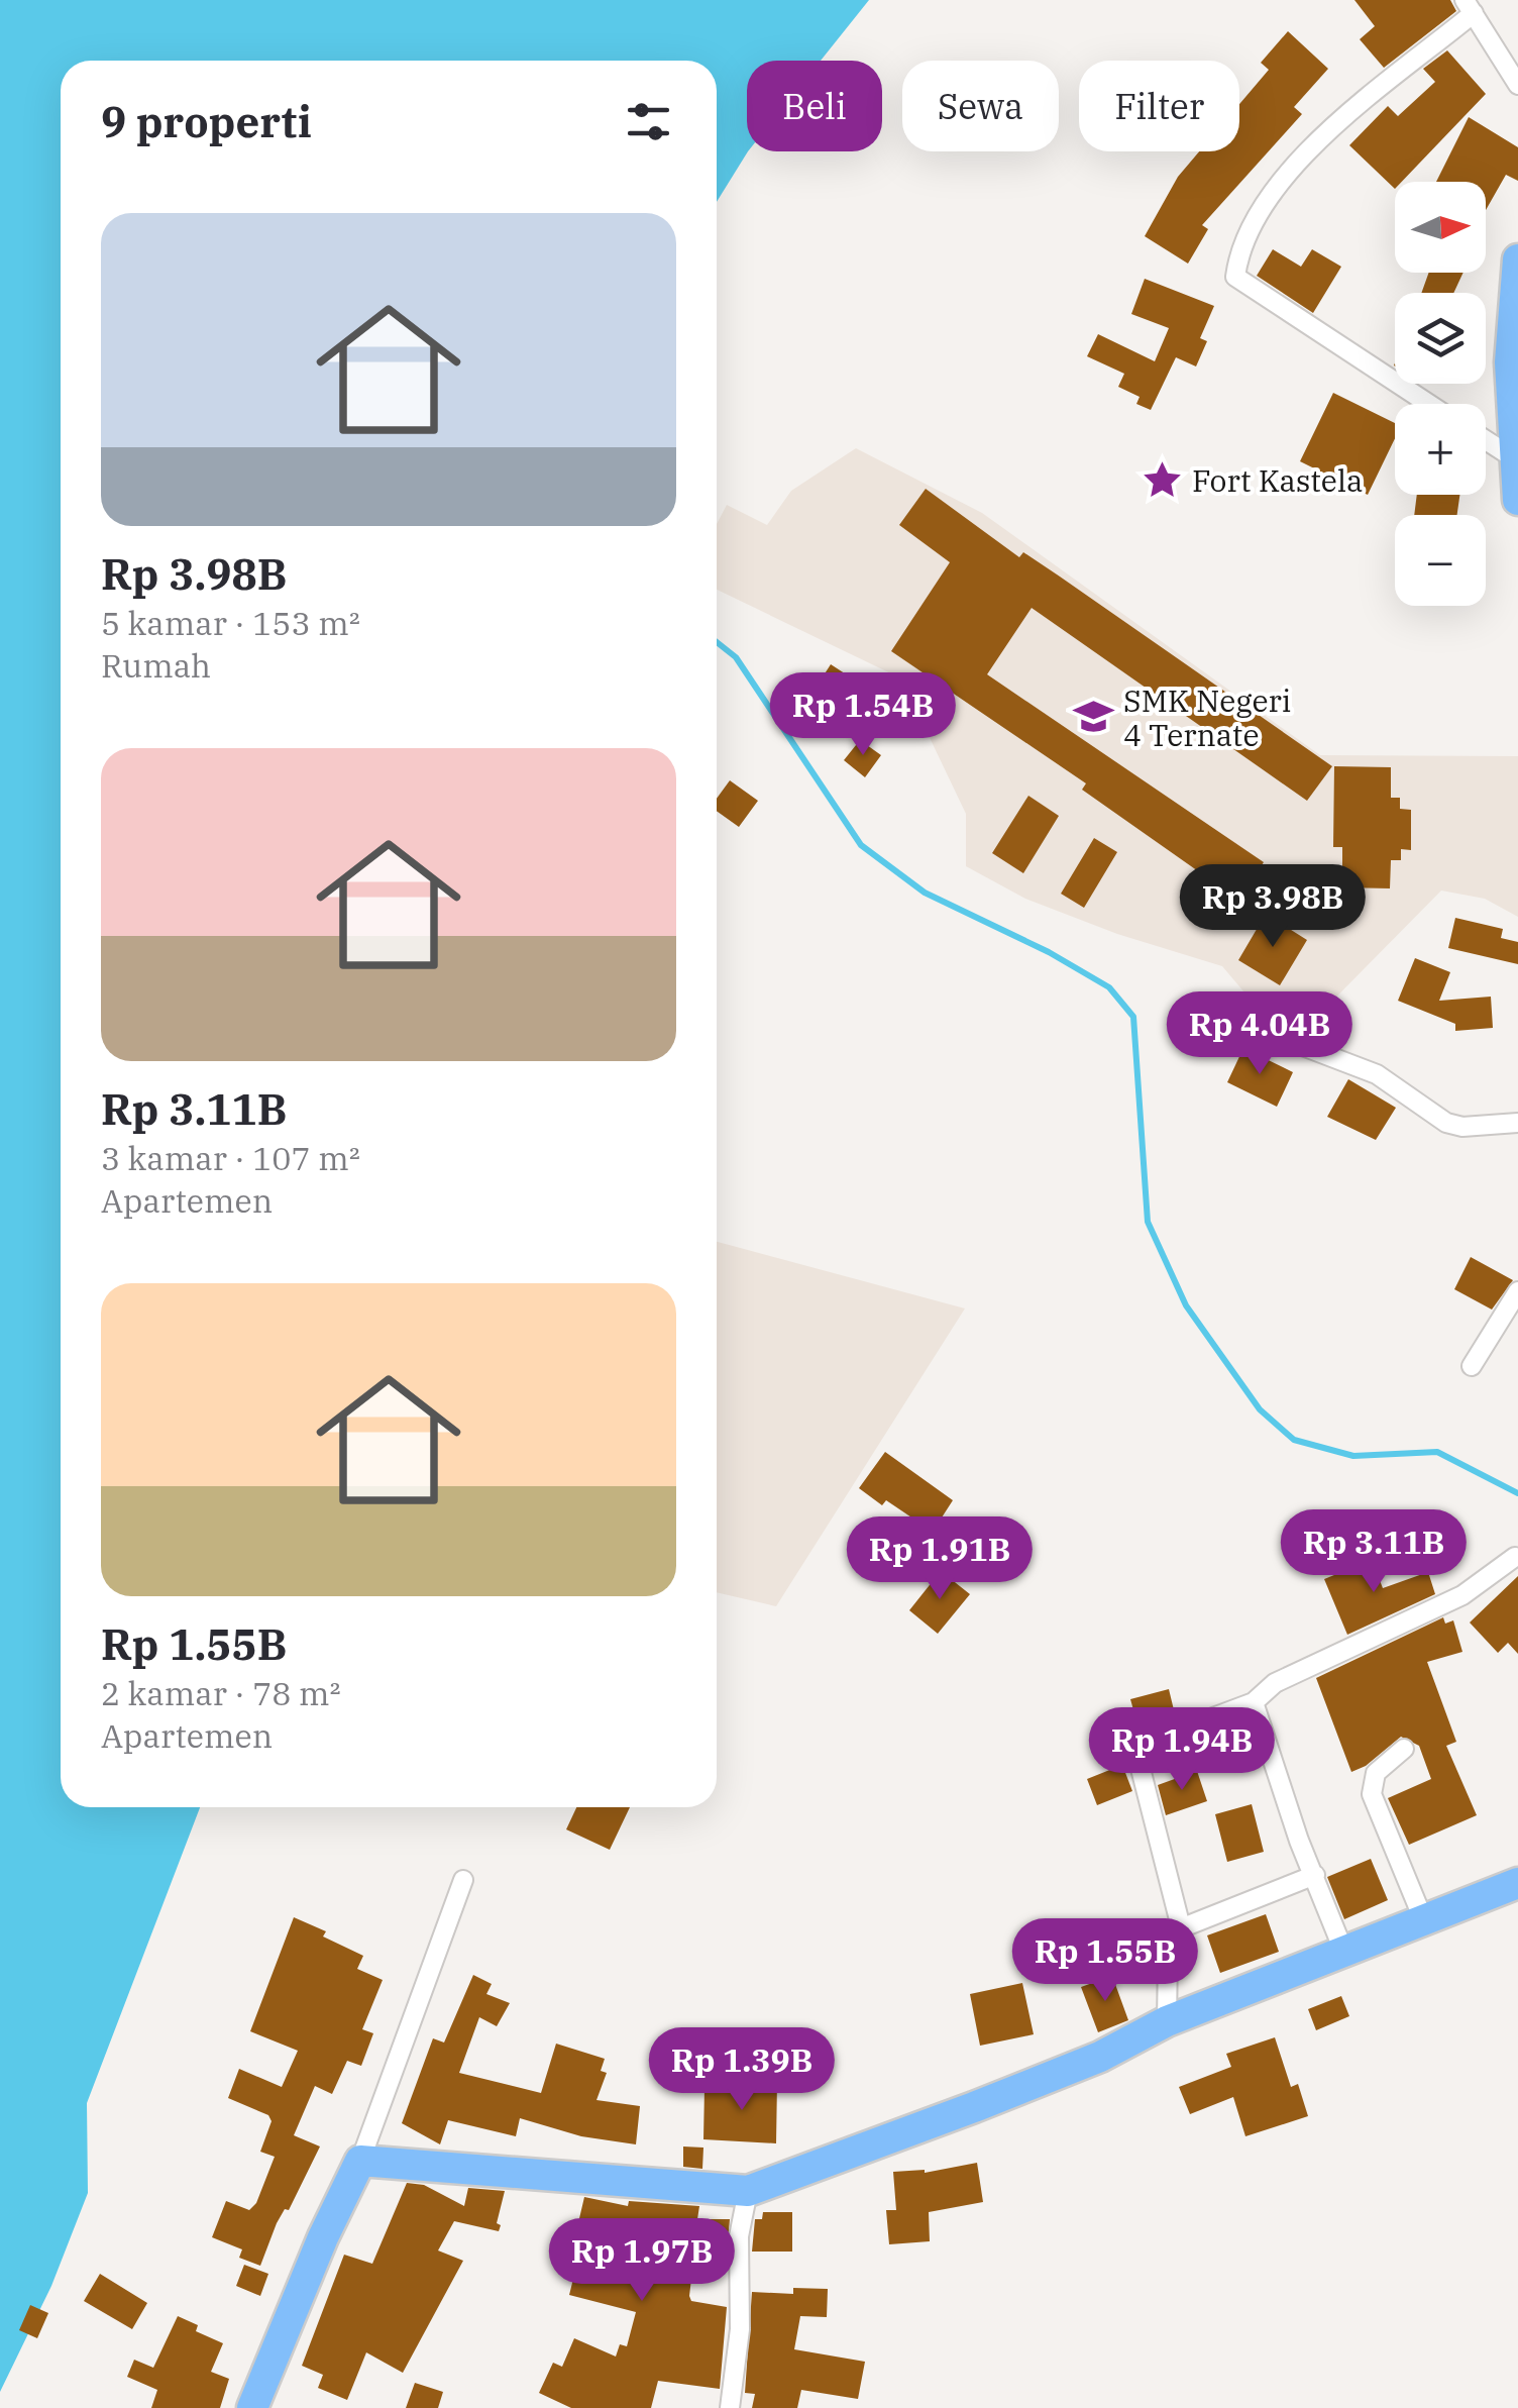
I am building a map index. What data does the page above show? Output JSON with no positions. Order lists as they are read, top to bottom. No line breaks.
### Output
{"places":{"place":["Fort Kastela"],"school or university":["SMK Negeri 4 Ternate"]},"north":"right","page":{"chip":["Beli","Sewa","Filter"],"heading":"9 properti","map_buttons":["+","−"],"list":[{"name":"Rp 3.98B","note":"5 kamar · 153 m² · Rumah"},{"name":"Rp 3.11B","note":"3 kamar · 107 m² · Apartemen"},{"name":"Rp 1.55B","note":"2 kamar · 78 m² · Apartemen"}],"price":["Rp 1.54B","Rp 3.98B","Rp 4.04B","Rp 3.11B","Rp 1.91B","Rp 1.94B","Rp 1.55B","Rp 1.39B","Rp 1.97B"]}}
